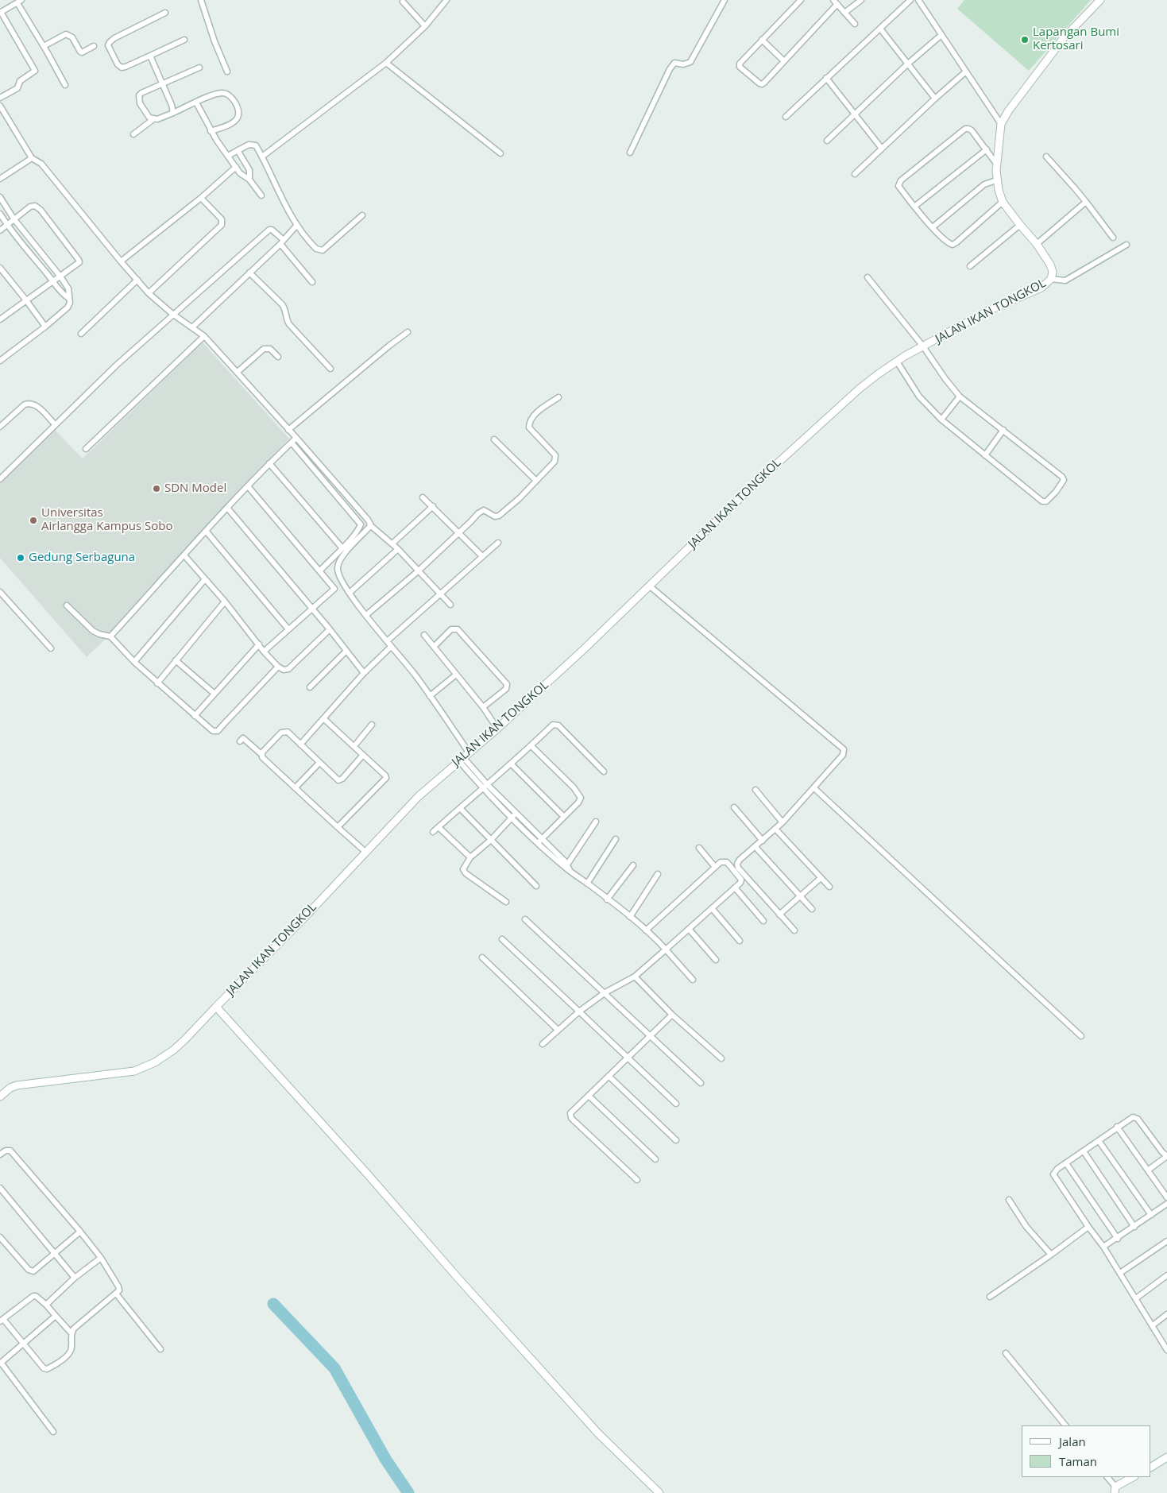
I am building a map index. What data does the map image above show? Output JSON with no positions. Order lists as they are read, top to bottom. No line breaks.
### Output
{"streets":{"street":["JALAN IKAN TONGKOL"]},"places":["Lapangan Bumi Kertosari","SDN Model","Universitas Airlangga Kampus Sobo","Gedung Serbaguna"],"legend":["Jalan","Taman"]}
